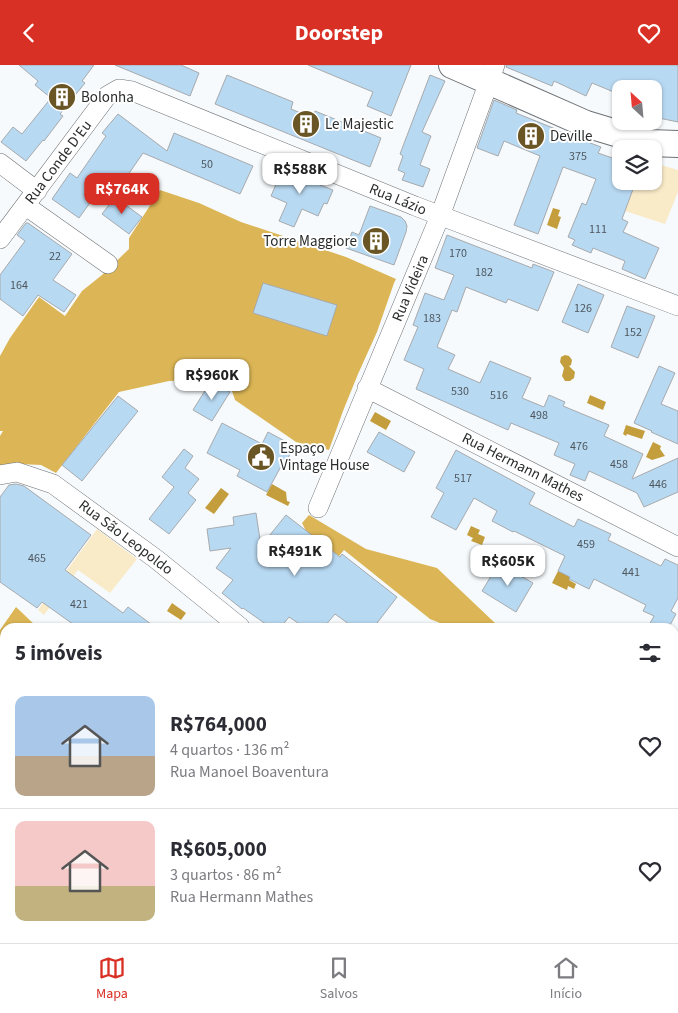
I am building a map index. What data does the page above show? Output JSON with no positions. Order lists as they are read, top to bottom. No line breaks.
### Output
{"streets":{"street":["Rua Conde D'Eu","Rua Lázio","Rua Videira","Rua Hermann Mathes","Rua São Leopoldo"]},"crossings":[["Rua Conde D'Eu","Rua Lázio"],["Rua Lázio","Rua Videira"],["Rua Videira","Rua Hermann Mathes"]],"places":{"building":["Bolonha","Le Majestic","Deville","Torre Maggiore"],"public building":["Espaço Vintage House"]},"house_numbers":["375","50","111","170","22","182","164","126","183","152","530","516","498","476","458","517","446","459","465","441","421"],"north":"top left","page":{"header":"Doorstep","price":["R$588K","R$764K","R$960K","R$491K","R$605K"],"heading":"5 imóveis","list":[{"name":"R$764,000","note":"4 quartos · 136 m² · Rua Manoel Boaventura"},{"name":"R$605,000","note":"3 quartos · 86 m² · Rua Hermann Mathes"}],"tabs":["Mapa","Salvos","Início"]}}
